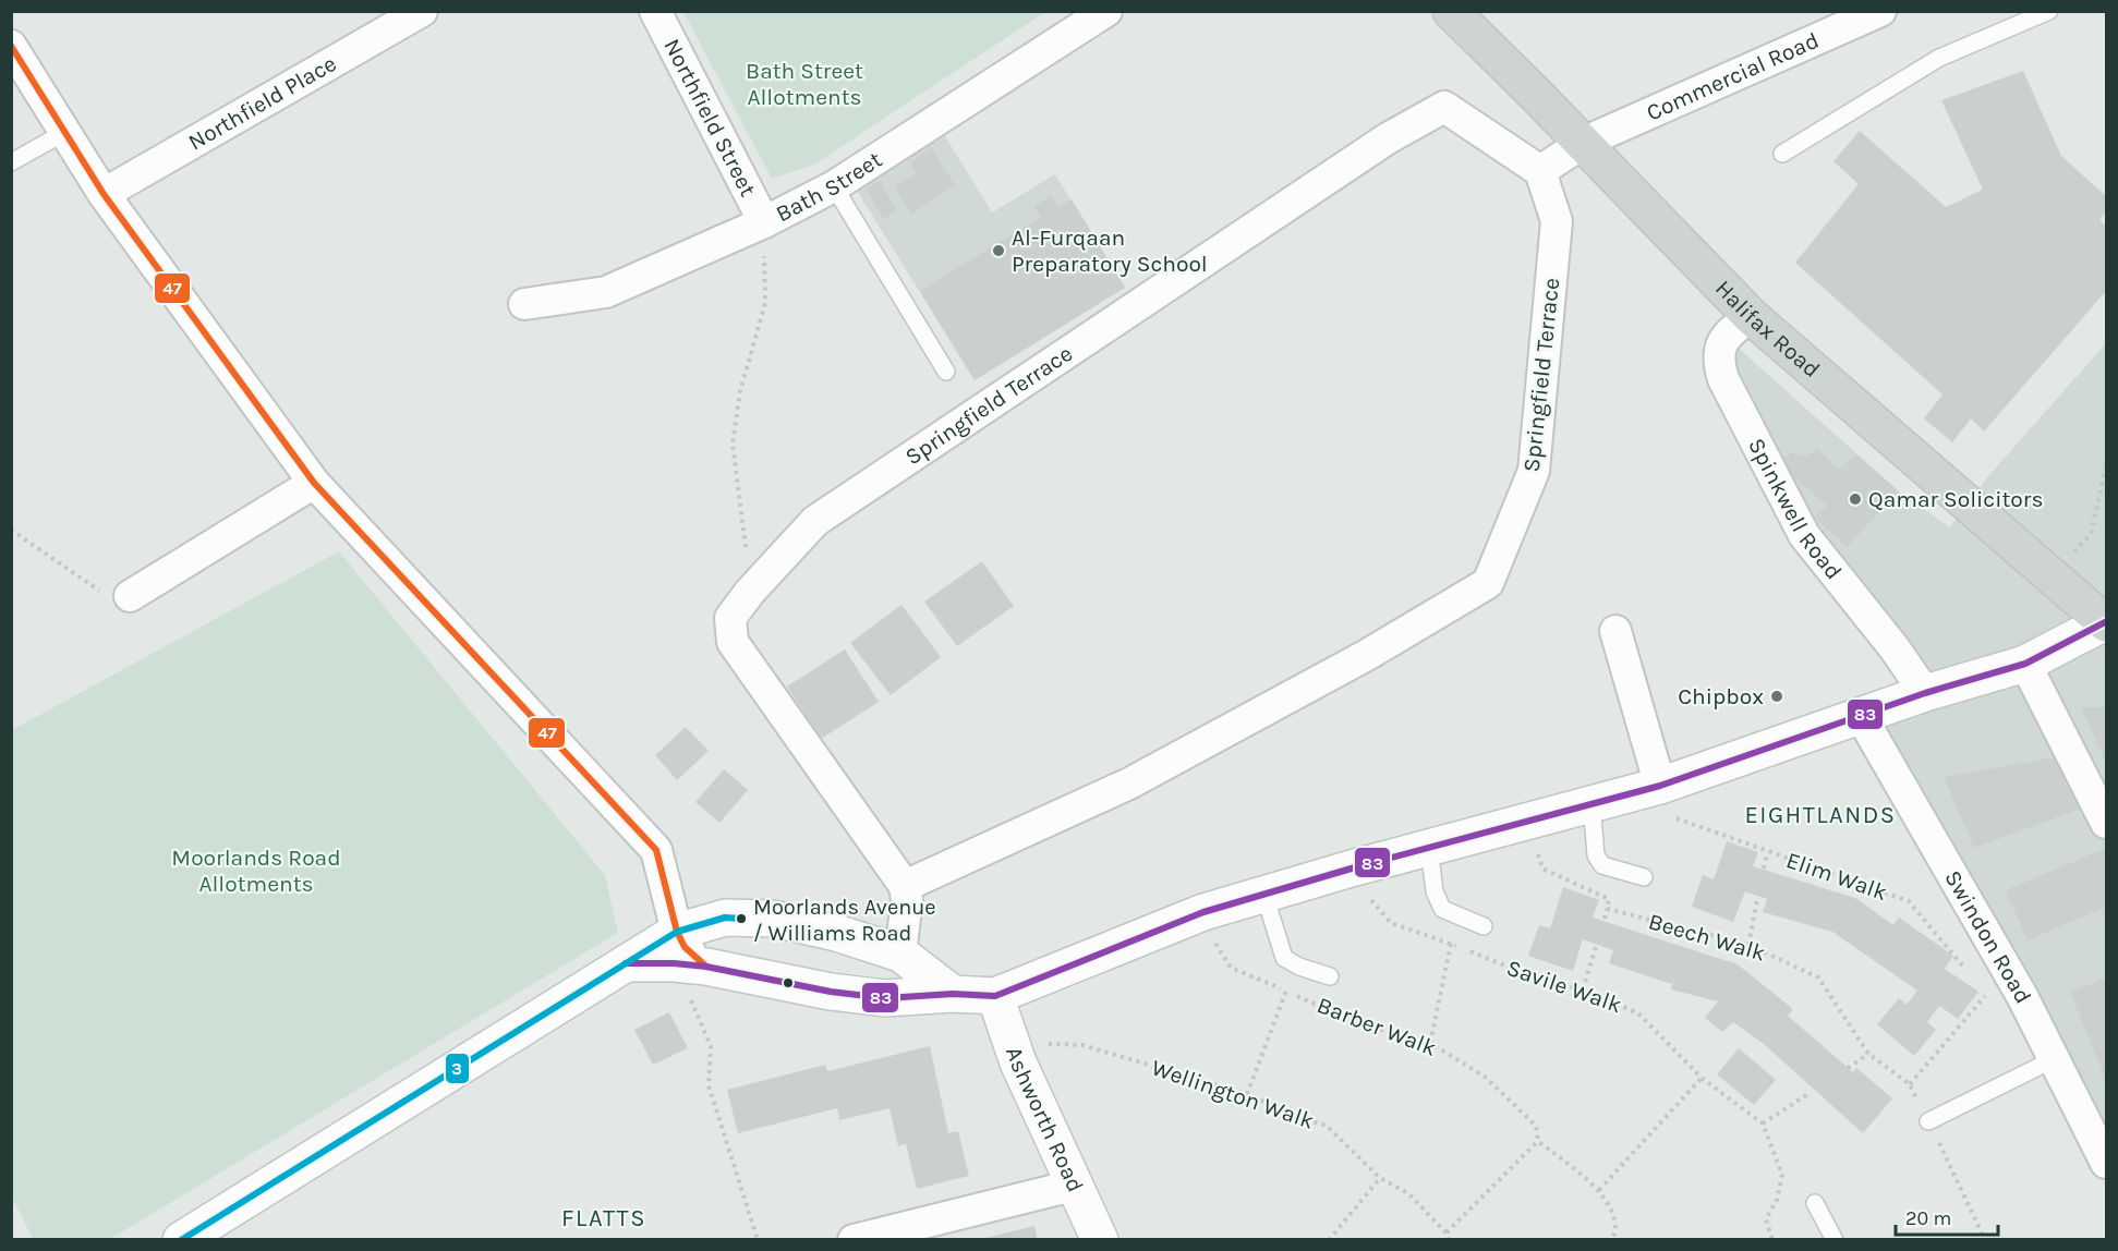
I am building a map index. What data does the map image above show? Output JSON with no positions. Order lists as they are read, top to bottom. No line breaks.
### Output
{"streets":{"main road":["Halifax Road"],"street":["Commercial Road","Northfield Place","Northfield Street","Bath Street","Springfield Terrace","Spinkwell Road","Swindon Road","Ashworth Road"],"path":["Elim Walk","Beech Walk","Savile Walk","Barber Walk","Wellington Walk"]},"crossings":[["Commercial Road","Halifax Road"],["Northfield Street","Bath Street"],["Halifax Road","Spinkwell Road"],["Wellington Walk","Ashworth Road"]],"districts":["EIGHTLANDS","FLATTS"],"parks":["Bath Street Allotments","Moorlands Road Allotments"],"places":["Al-Furqaan Preparatory School","Qamar Solicitors","Chipbox","Moorlands Avenue / Williams Road"],"lines":["transit line 47","transit line 83","transit line 3"],"scale_bar":"20 m"}
